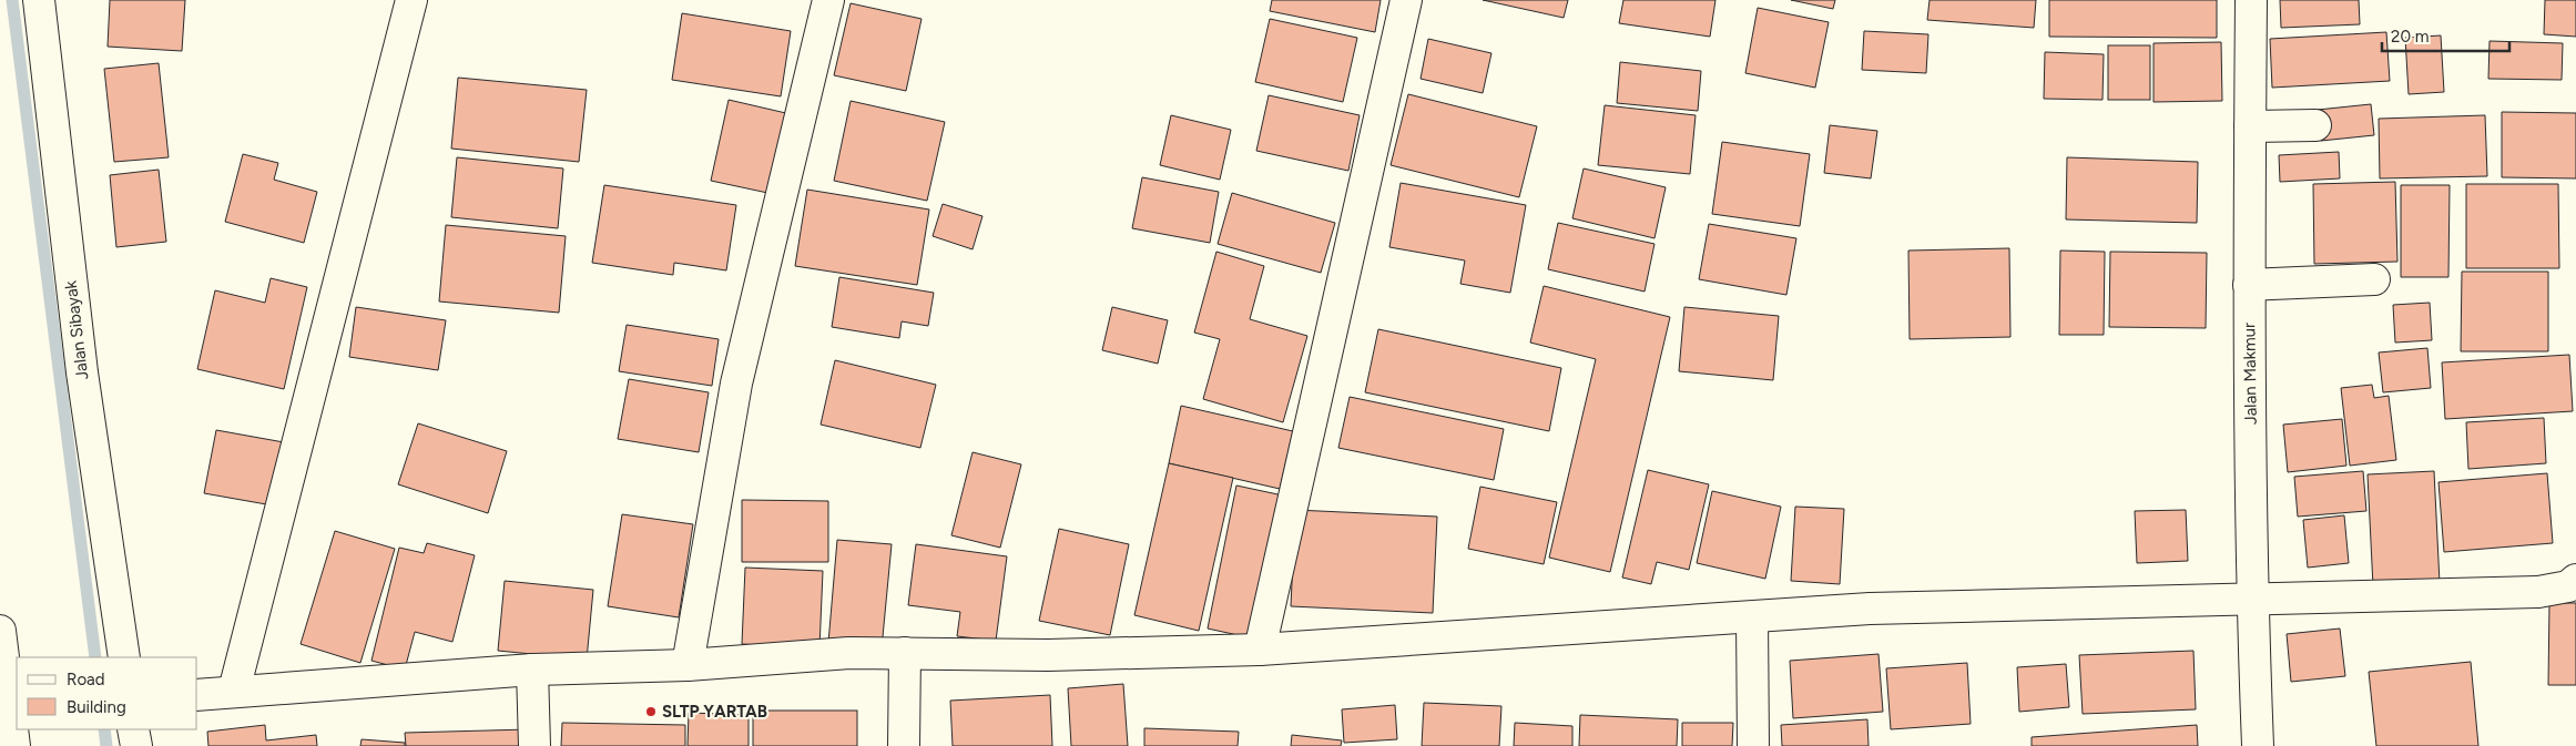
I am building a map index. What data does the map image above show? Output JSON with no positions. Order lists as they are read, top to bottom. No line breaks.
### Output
{"streets":{"street":["Jalan Sibayak","Jalan Makmur"]},"places":["SLTP YARTAB"],"legend":["Road","Building"],"scale_bar":"20 m"}
